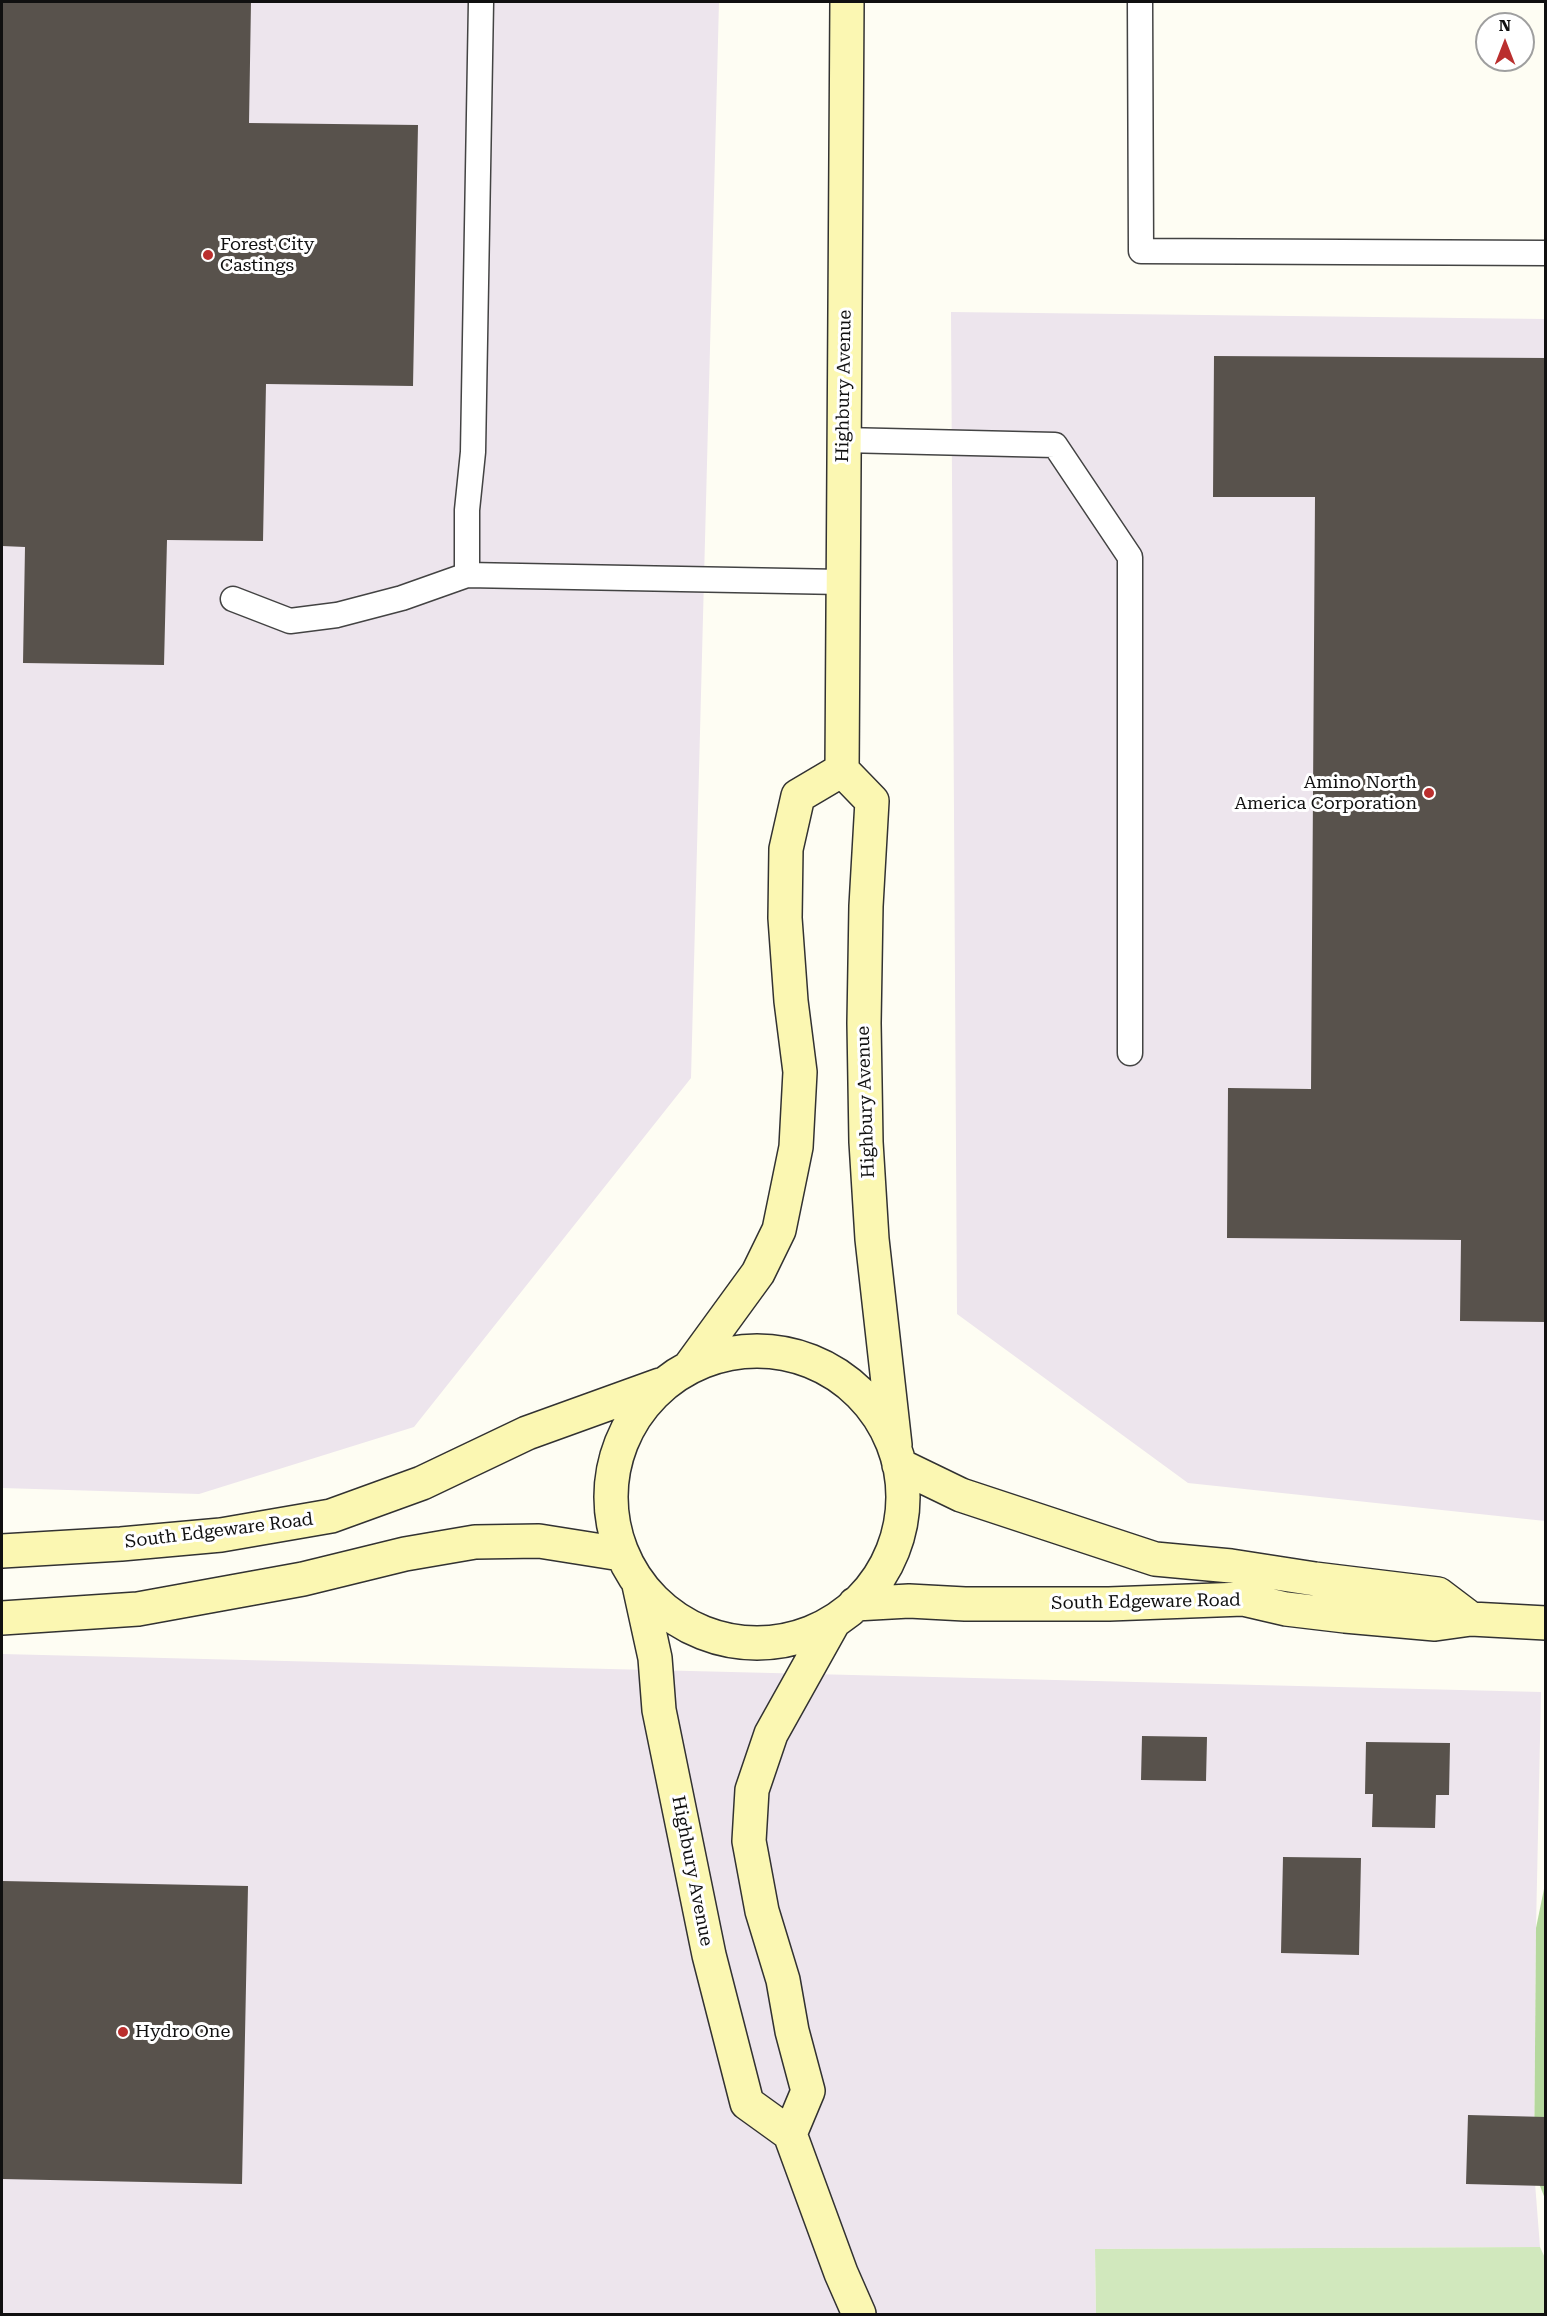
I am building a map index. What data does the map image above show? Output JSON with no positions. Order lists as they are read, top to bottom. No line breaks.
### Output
{"streets":{"main road":["Highbury Avenue","South Edgeware Road"]},"crossings":[["Highbury Avenue","South Edgeware Road"]],"places":["Forest City Castings","Amino North America Corporation","Hydro One"],"north":"top"}
